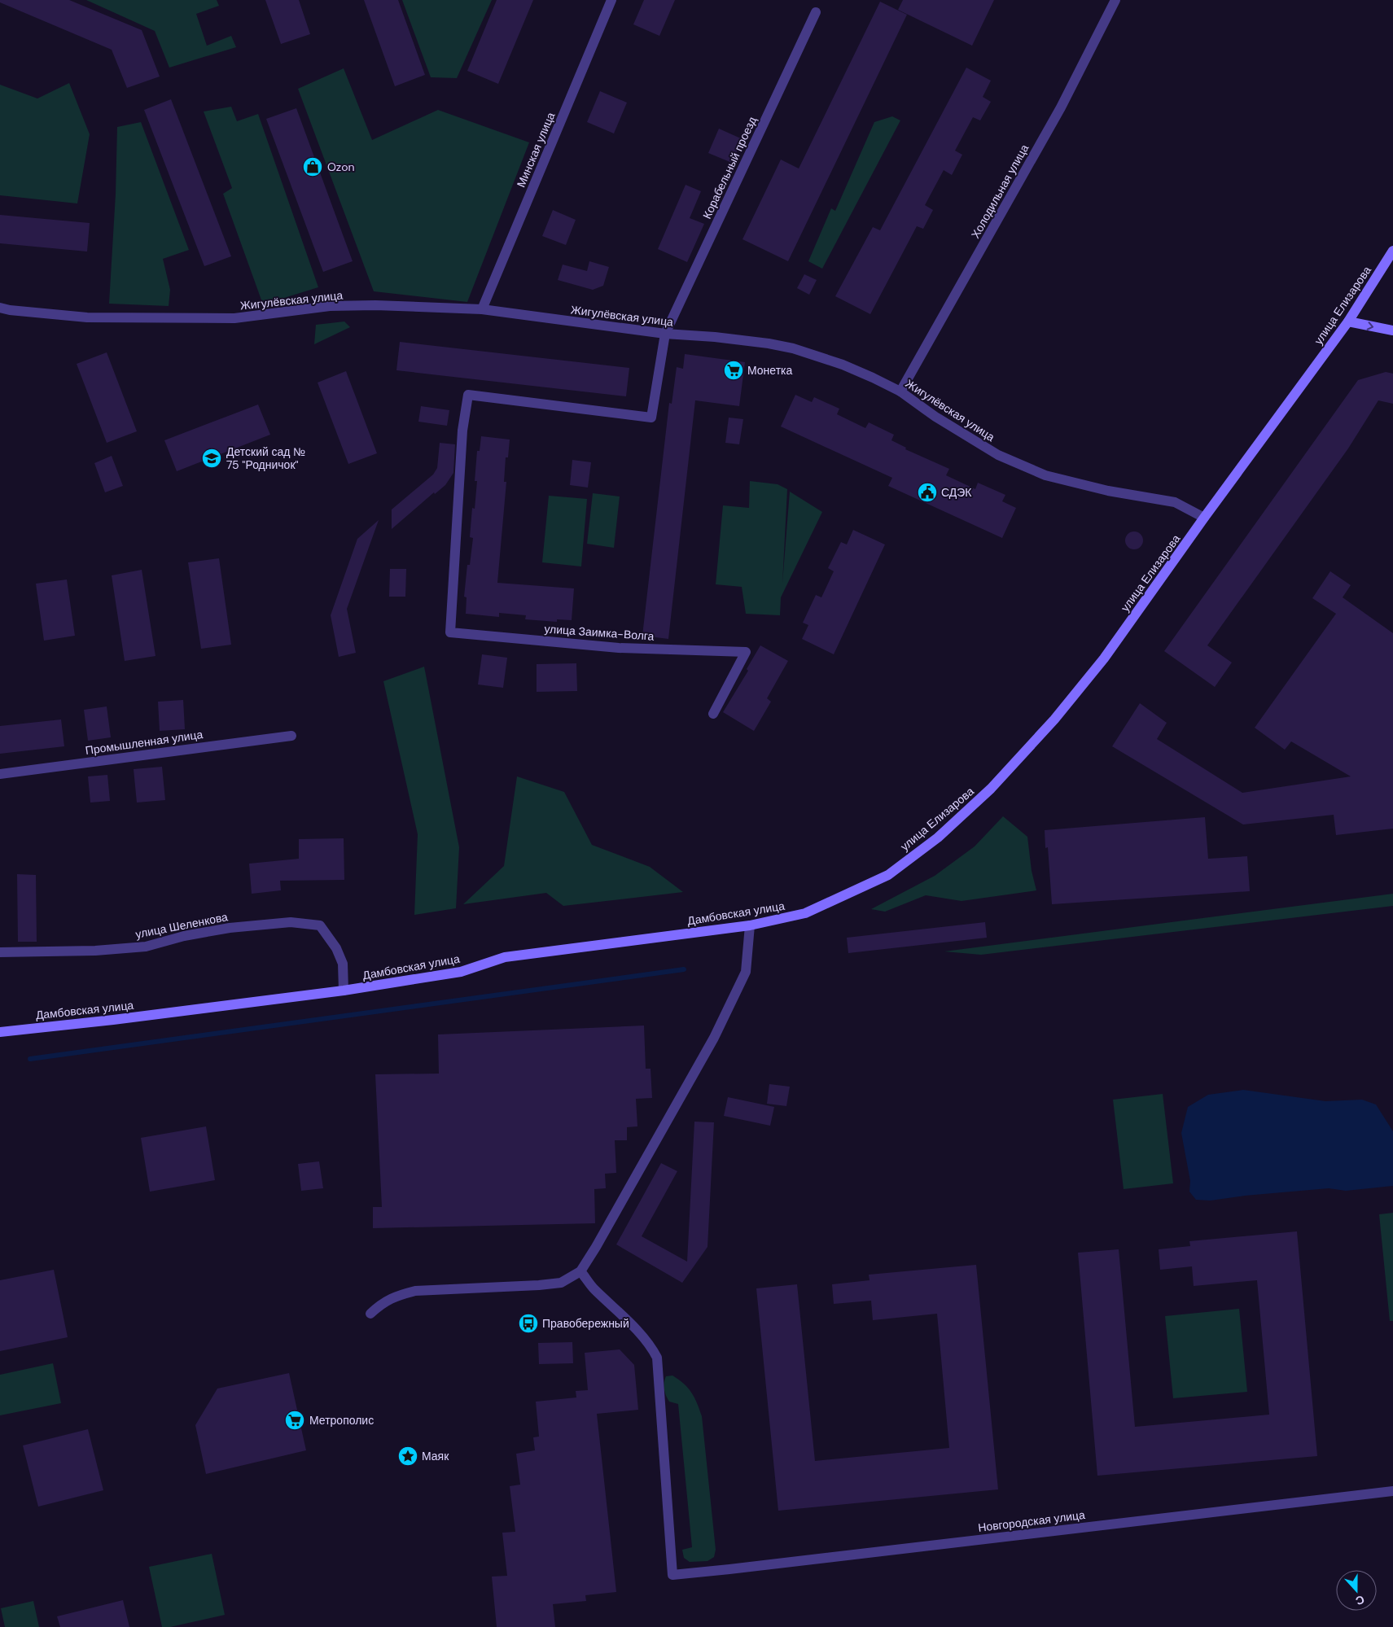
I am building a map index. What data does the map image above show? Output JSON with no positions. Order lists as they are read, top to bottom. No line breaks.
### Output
{"streets":{"street":["Минская улица","Корабельный проезд","Холодильная улица","Жигулёвская улица","улица Елизарова","улица Заимка-Волга","Промышленная улица","Дамбовская улица","улица Шеленкова","Новгородская улица"]},"crossings":[["Минская улица","Жигулёвская улица"],["Корабельный проезд","Жигулёвская улица"],["Корабельный проезд","улица Заимка-Волга"],["Холодильная улица","Жигулёвская улица"],["Жигулёвская улица","улица Елизарова"],["улица Елизарова","Дамбовская улица"],["Дамбовская улица","улица Шеленкова"]],"places":{"shop":["Ozon"],"supermarket":["Монетка","Метрополис"],"school or university":["Детский сад № 75 \"Родничок\""],"public building":["СДЭК"],"bus stop":["Правобережный"],"place":["Маяк"]},"north":"bottom"}
